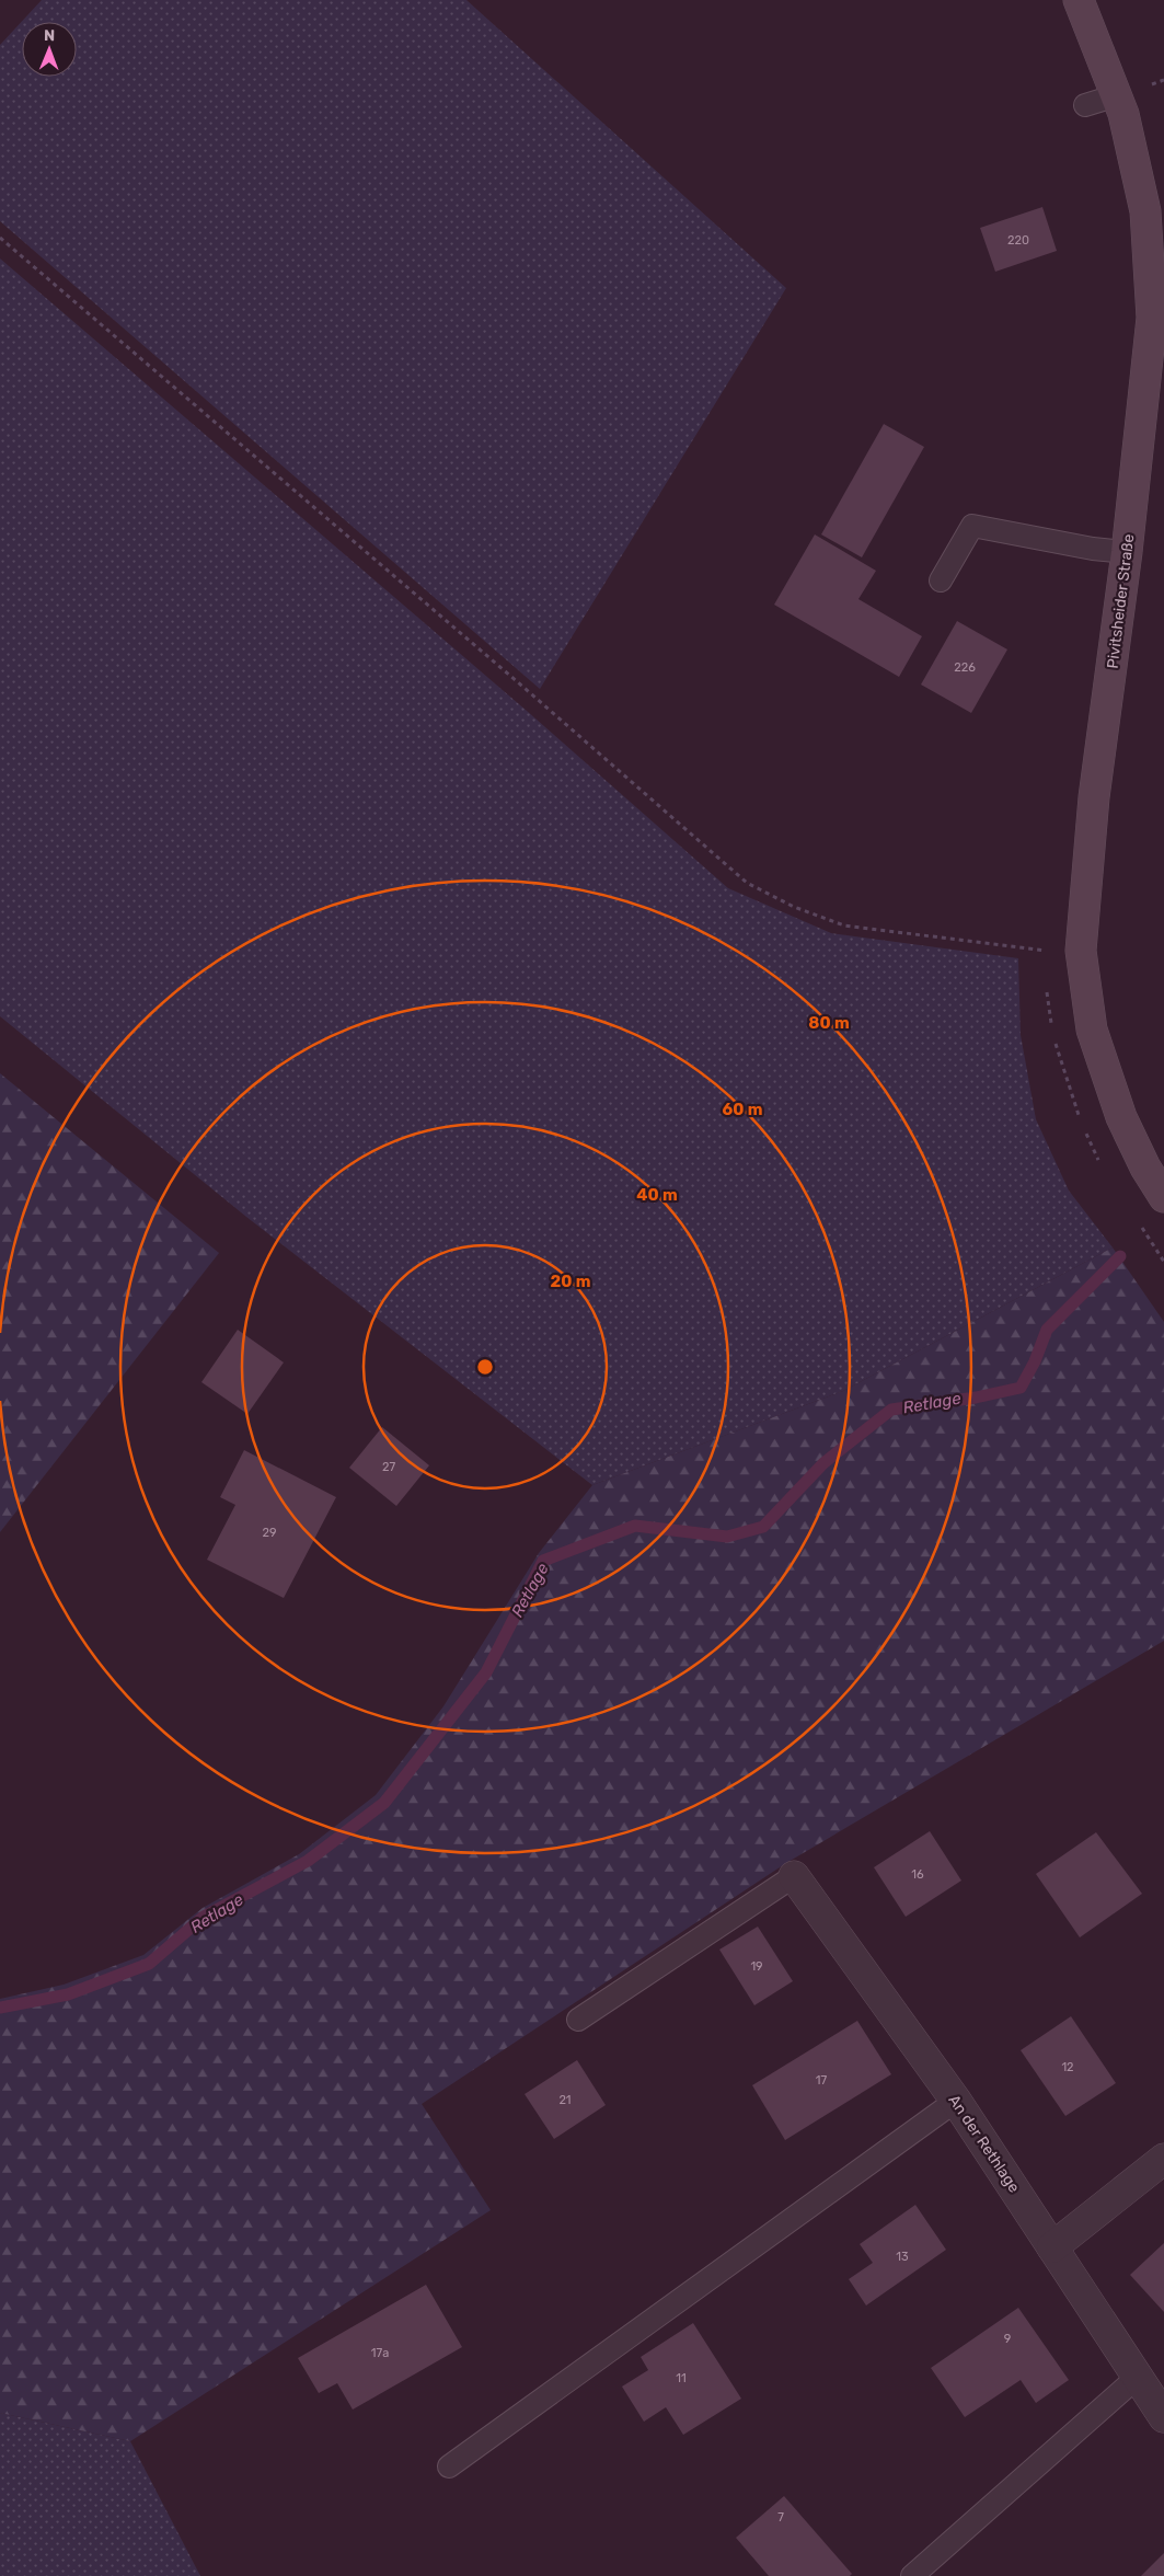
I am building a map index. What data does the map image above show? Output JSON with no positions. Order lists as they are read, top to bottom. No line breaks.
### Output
{"streets":{"main road":["Pivitsheider Straße"],"street":["An der Rethlage"]},"water":["Retlage"],"house_numbers":["220","226","27","29","16","19","12","17","21","13","9","17a","11","7"],"north":"top","rings":["80 m","60 m","40 m","20 m"]}
